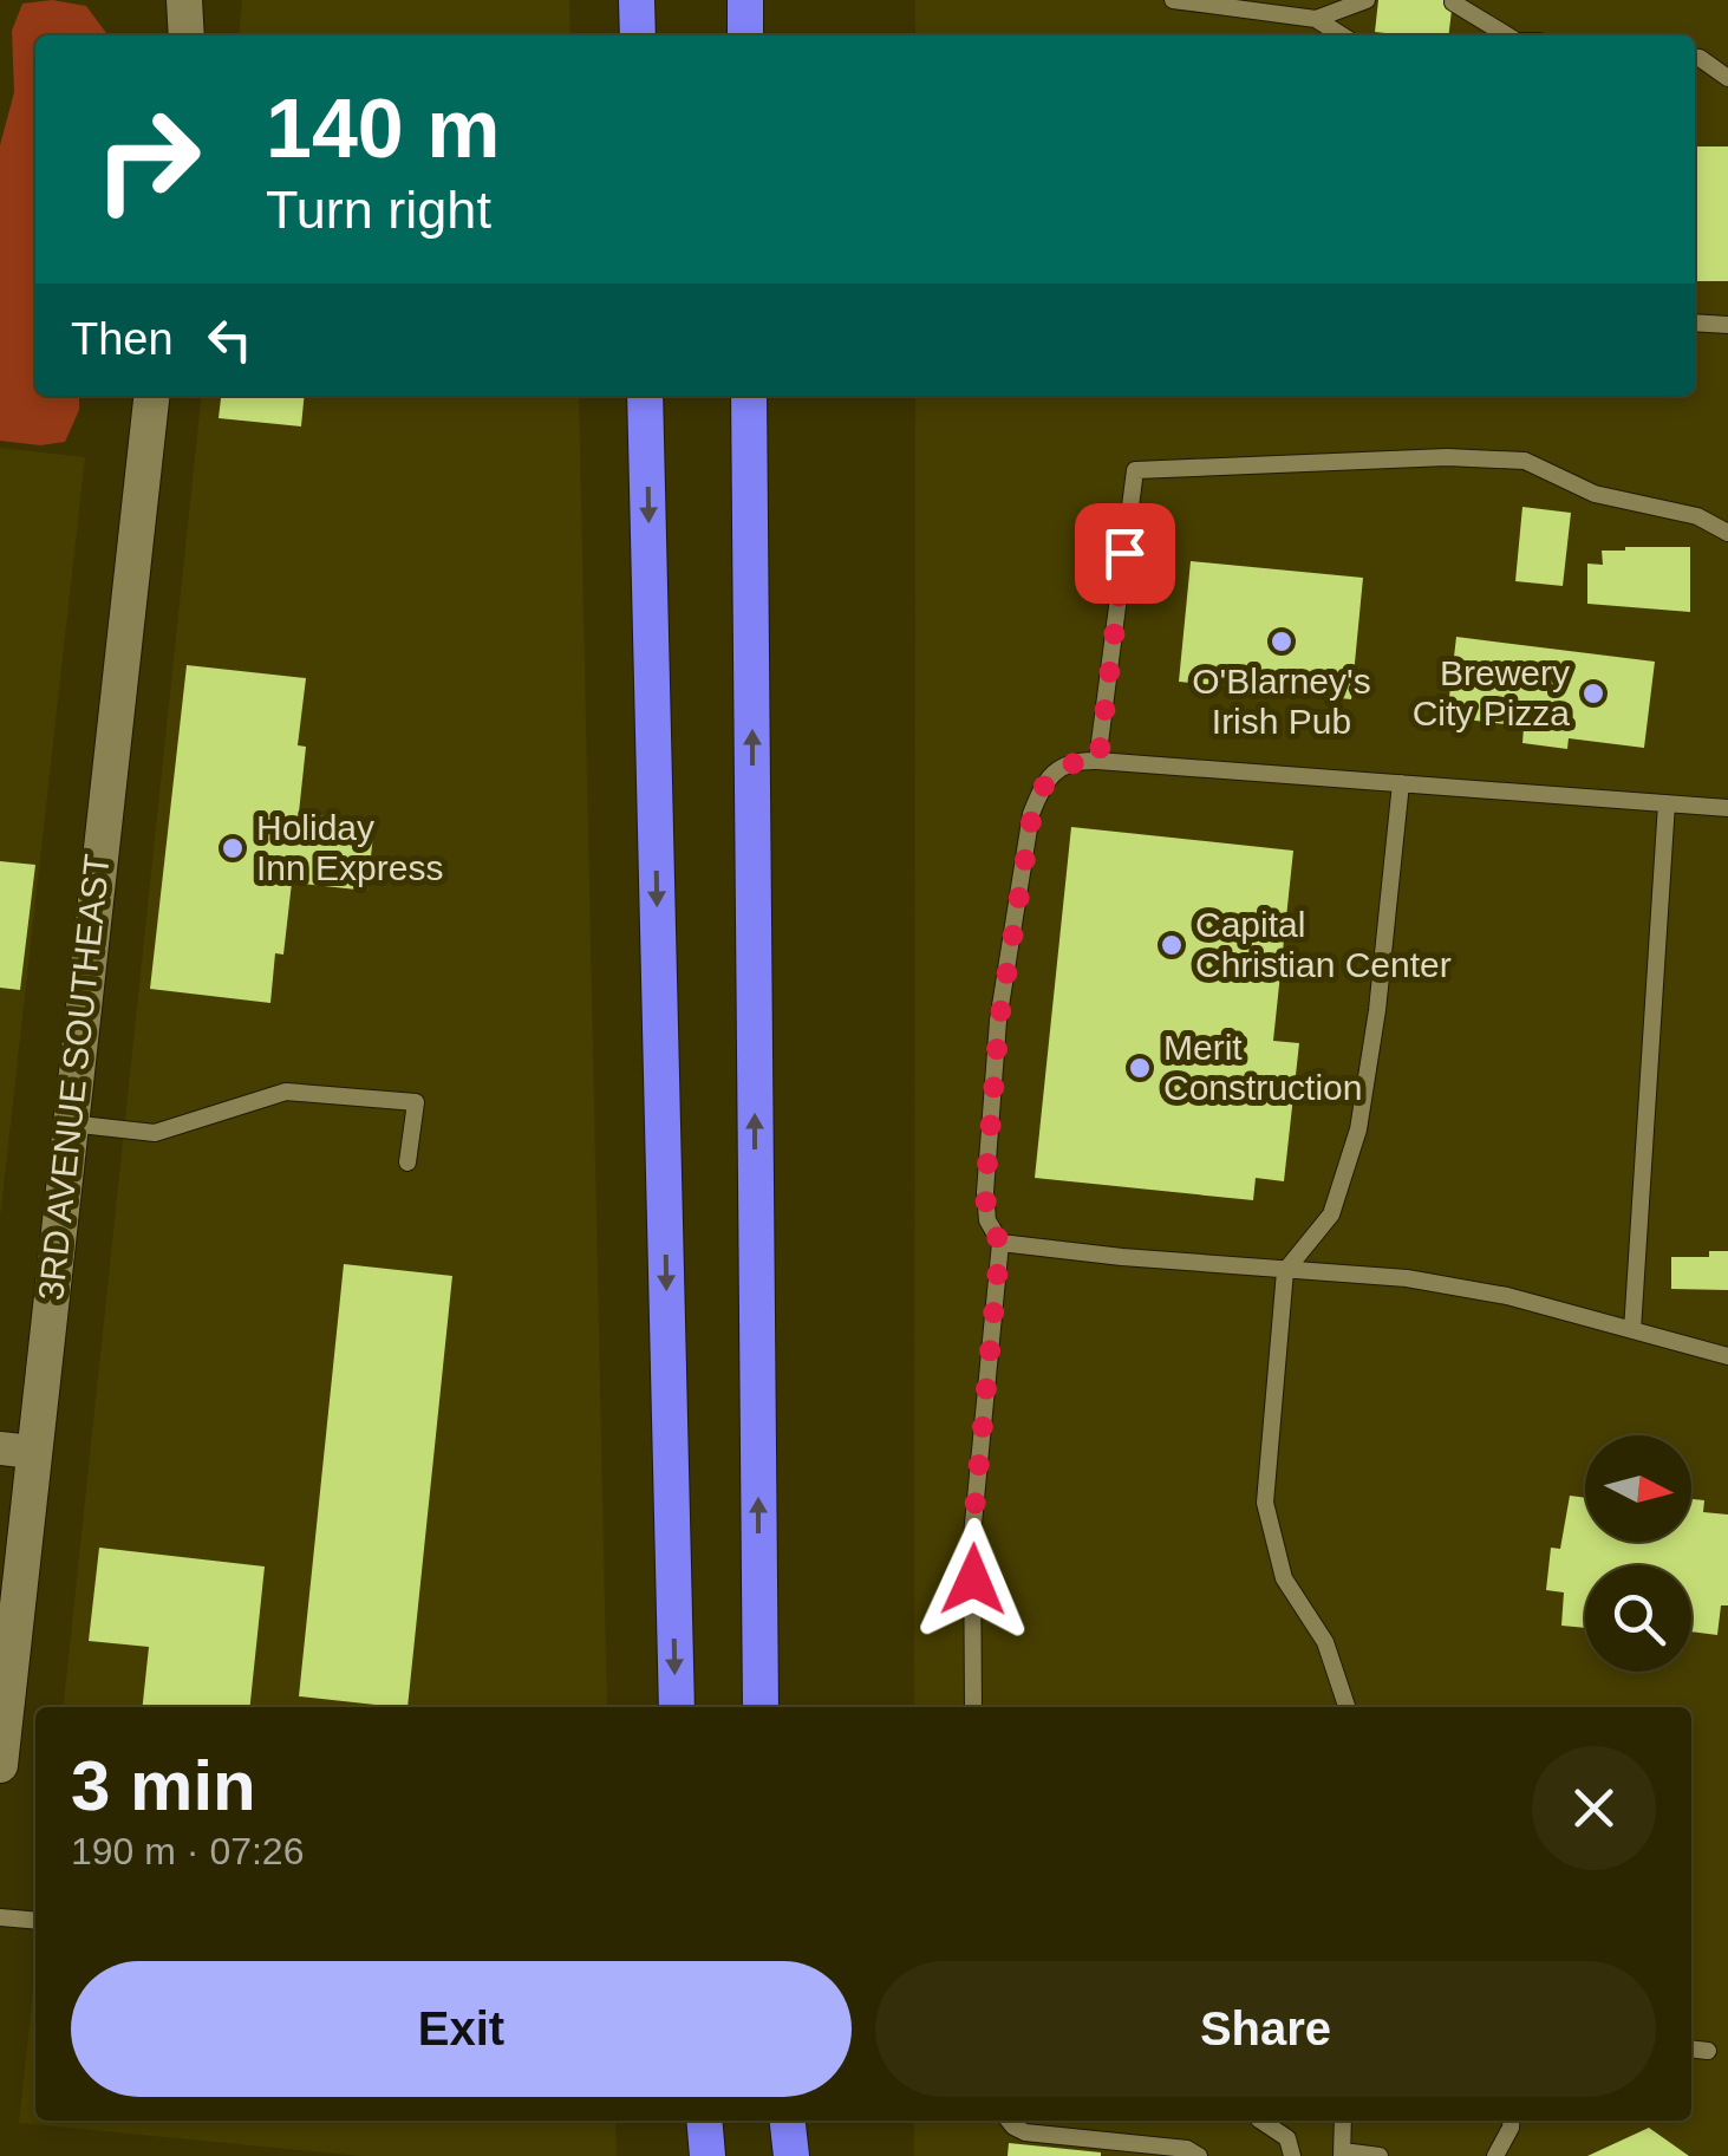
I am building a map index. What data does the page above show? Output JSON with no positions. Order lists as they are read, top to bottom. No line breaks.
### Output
{"streets":{"street":["3RD AVENUE SOUTHEAST"]},"places":["O'Blarney's Irish Pub","Brewery City Pizza","Holiday Inn Express","Capital Christian Center","Merit Construction"],"north":"right","page":{"turn":["140 m","Turn right"],"then":"Then","heading":["3 min","190 m · 07:26"],"buttons":["Exit","Share"]}}
